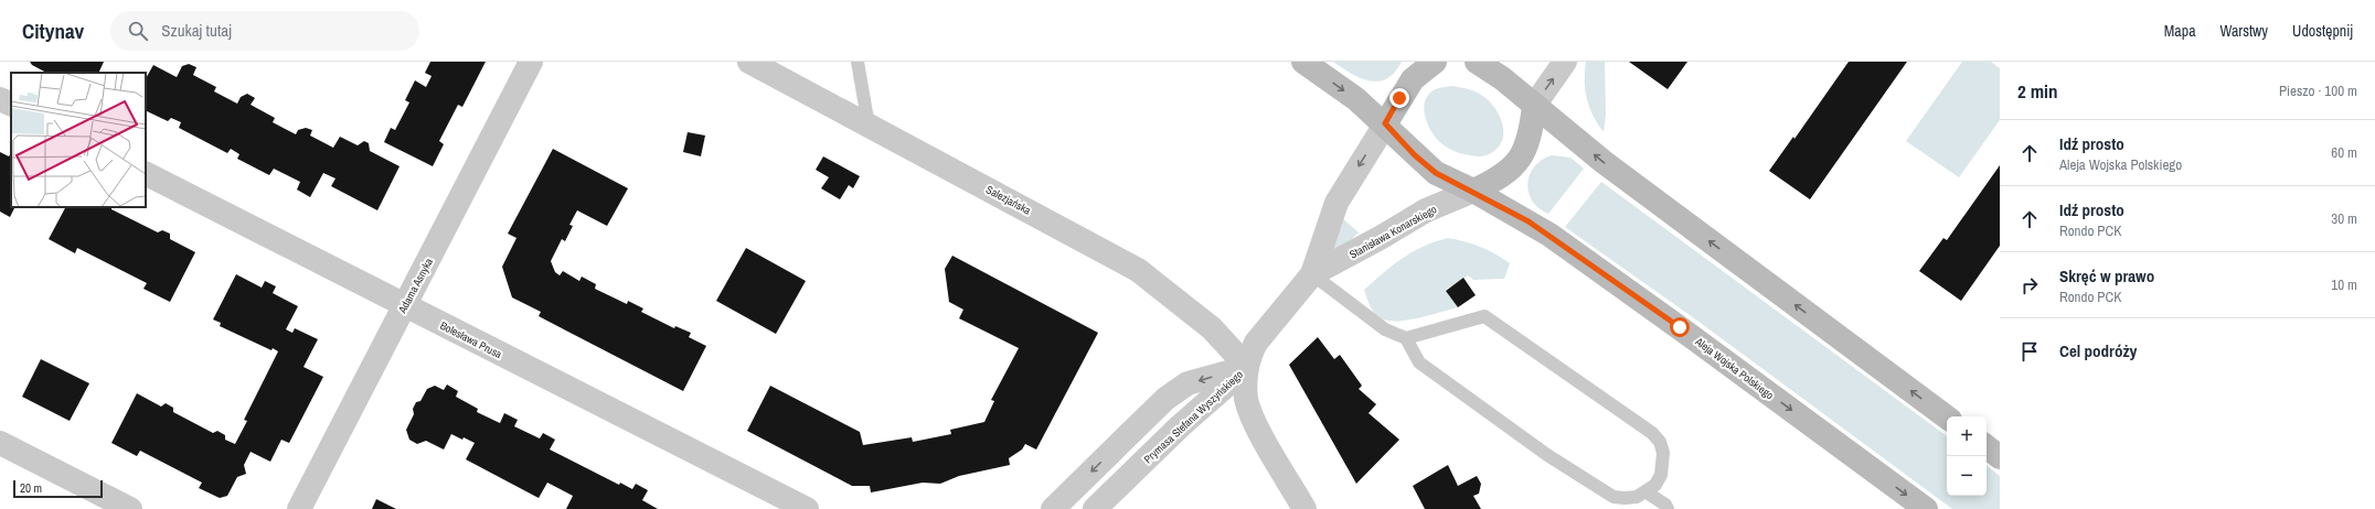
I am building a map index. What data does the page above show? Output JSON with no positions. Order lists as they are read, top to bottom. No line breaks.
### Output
{"streets":{"main road":["Aleja Wojska Polskiego"],"street":["Salezjańska","Stanisława Konarskiego","Adama Asnyka","Bolesława Prusa","Prymasa Stefana Wyszyńskiego"]},"crossings":[["Salezjańska","Stanisława Konarskiego"],["Salezjańska","Prymasa Stefana Wyszyńskiego"],["Stanisława Konarskiego","Aleja Wojska Polskiego"],["Stanisława Konarskiego","Prymasa Stefana Wyszyńskiego"],["Adama Asnyka","Bolesława Prusa"]],"scale_bar":"20 m","page":{"header":"Citynav","search":"Szukaj tutaj","nav":["Mapa","Warstwy","Udostępnij"],"heading":["2 min","Pieszo · 100 m"],"list":[["Idź prosto","Aleja Wojska Polskiego","60 m"],["Idź prosto","Rondo PCK","30 m"],["Skręć w prawo","Rondo PCK","10 m"],"Cel podróży"],"map_buttons":["+","−"],"scale":"20 m"}}
